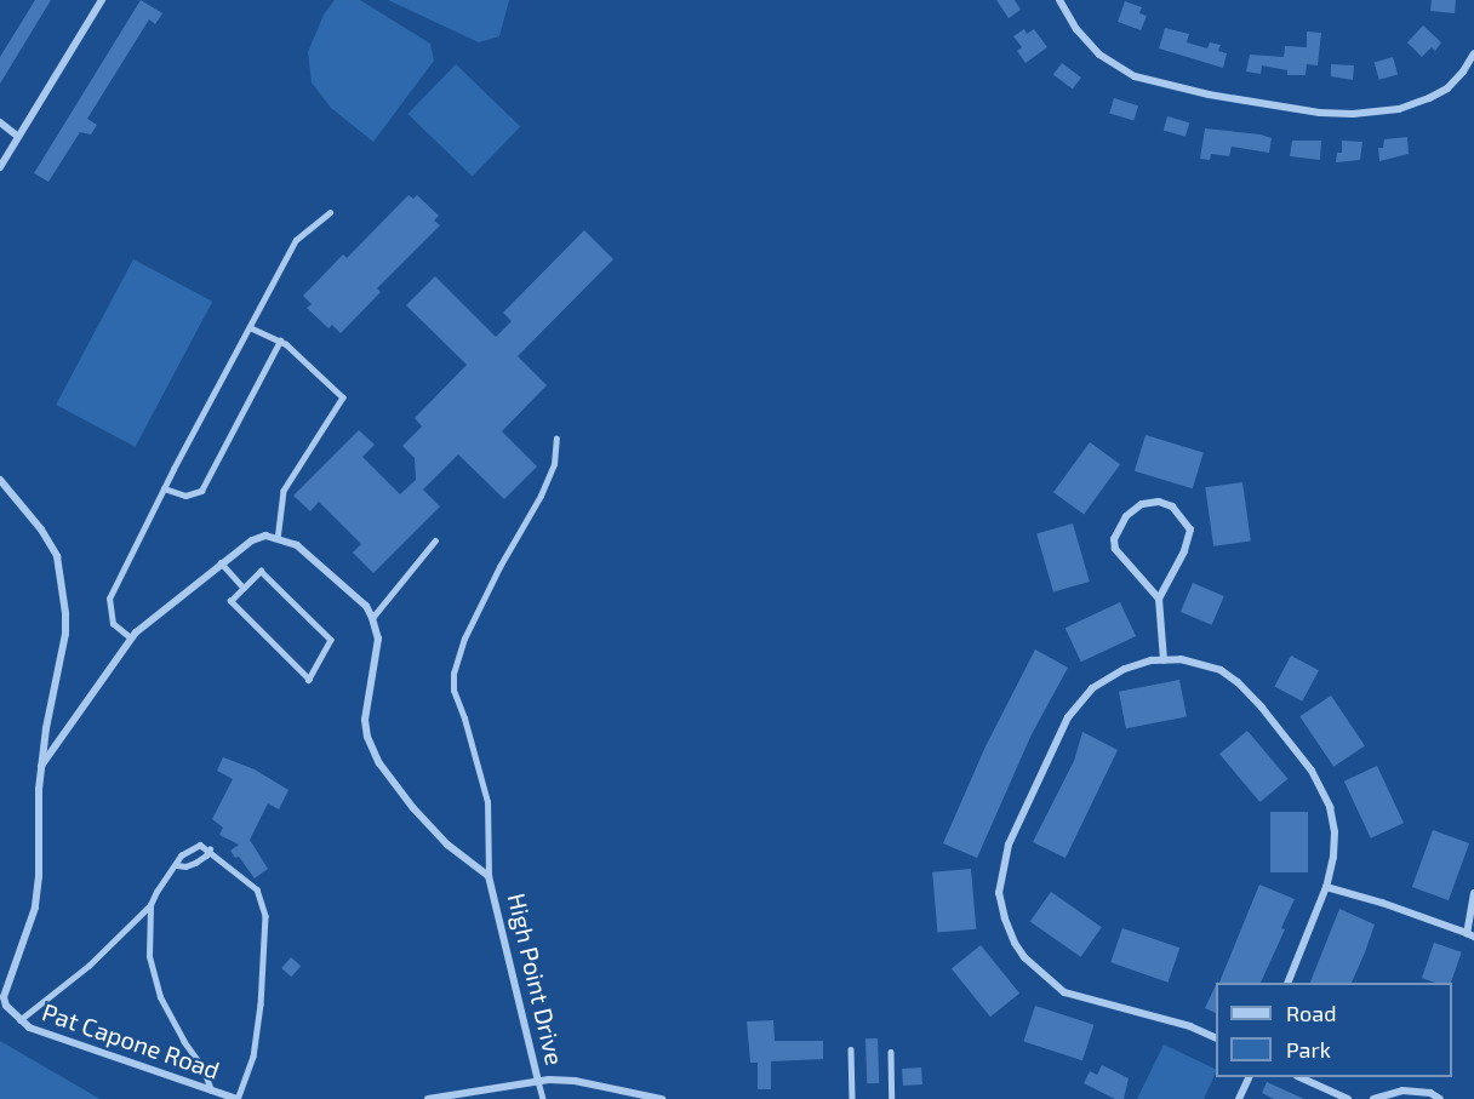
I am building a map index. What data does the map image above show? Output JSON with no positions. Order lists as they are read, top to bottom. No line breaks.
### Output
{"streets":{"street":["High Point Drive","Pat Capone Road"]},"legend":["Road","Park"]}
